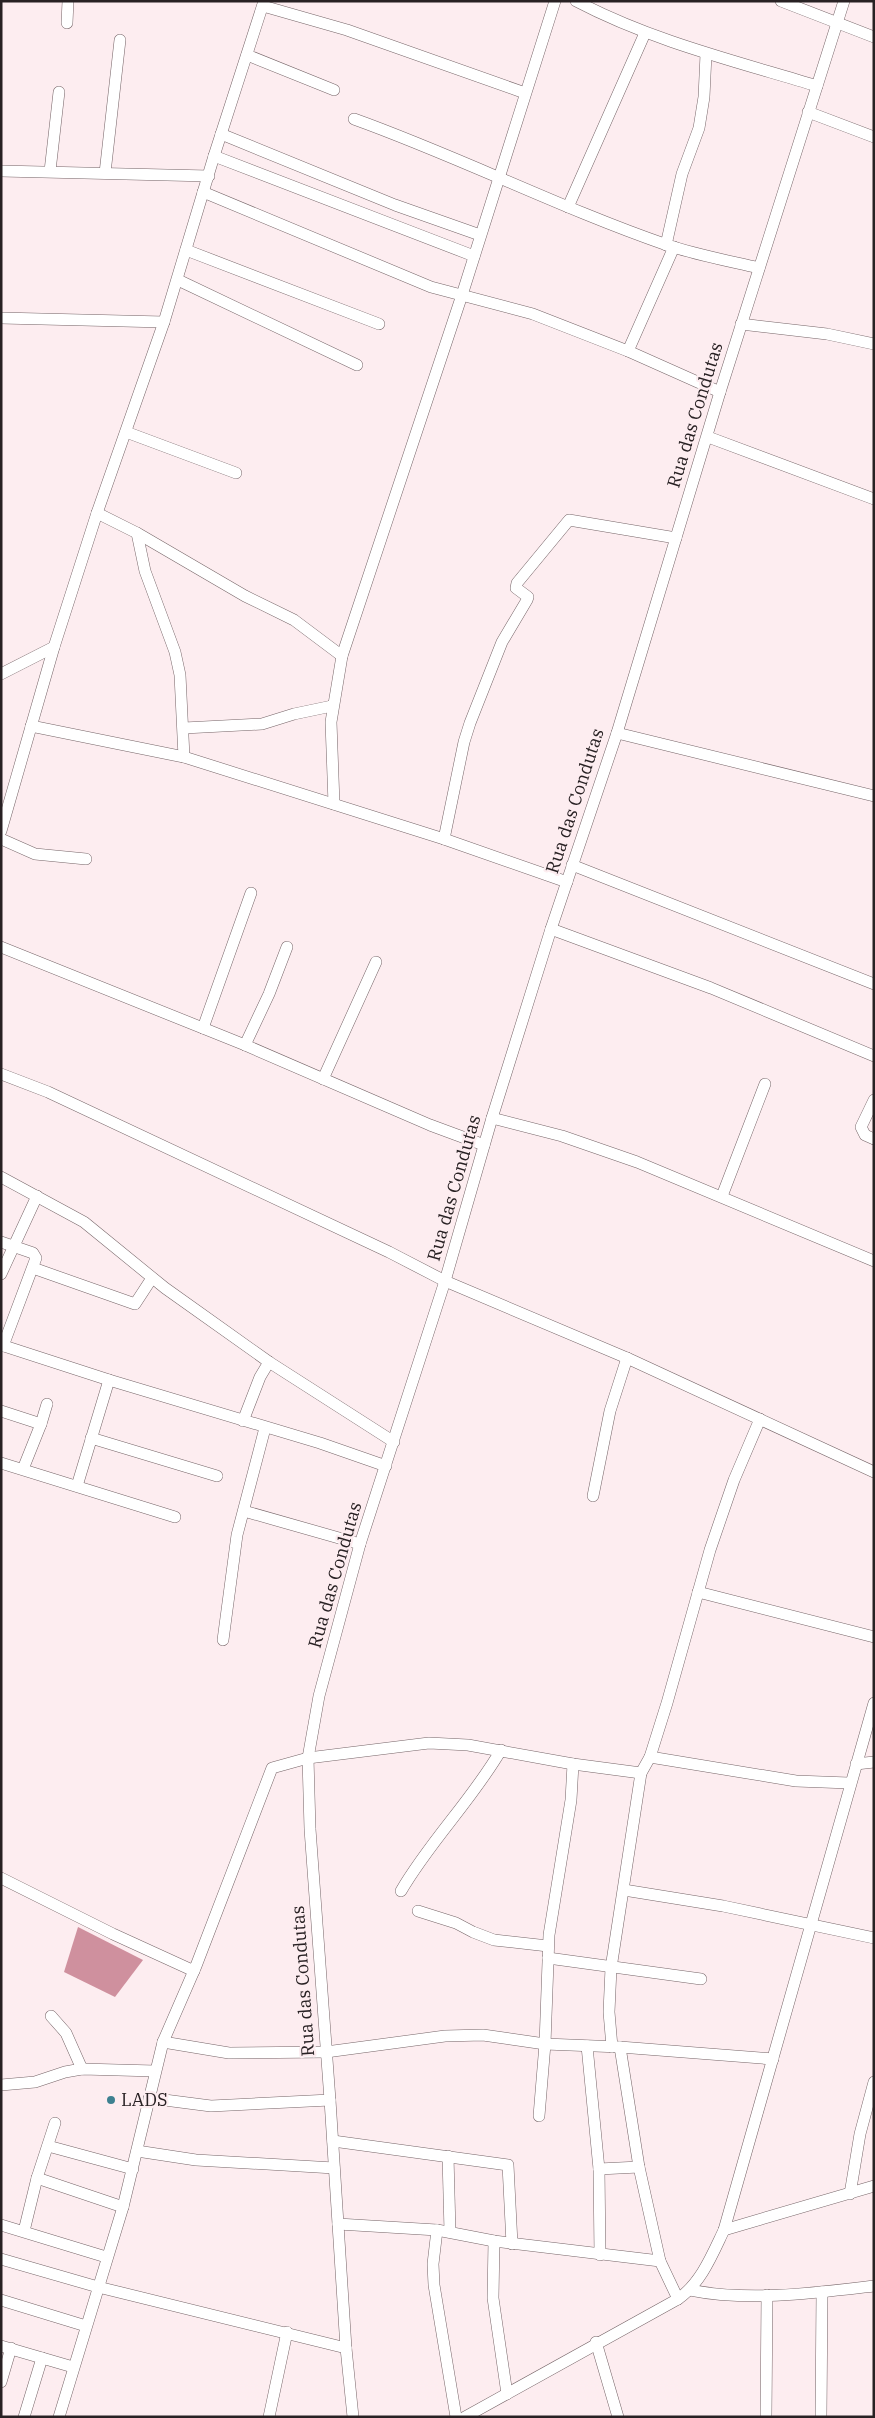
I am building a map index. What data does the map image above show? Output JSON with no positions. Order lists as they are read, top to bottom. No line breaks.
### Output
{"streets":{"street":["Rua das Condutas"]},"places":["LADS"]}
